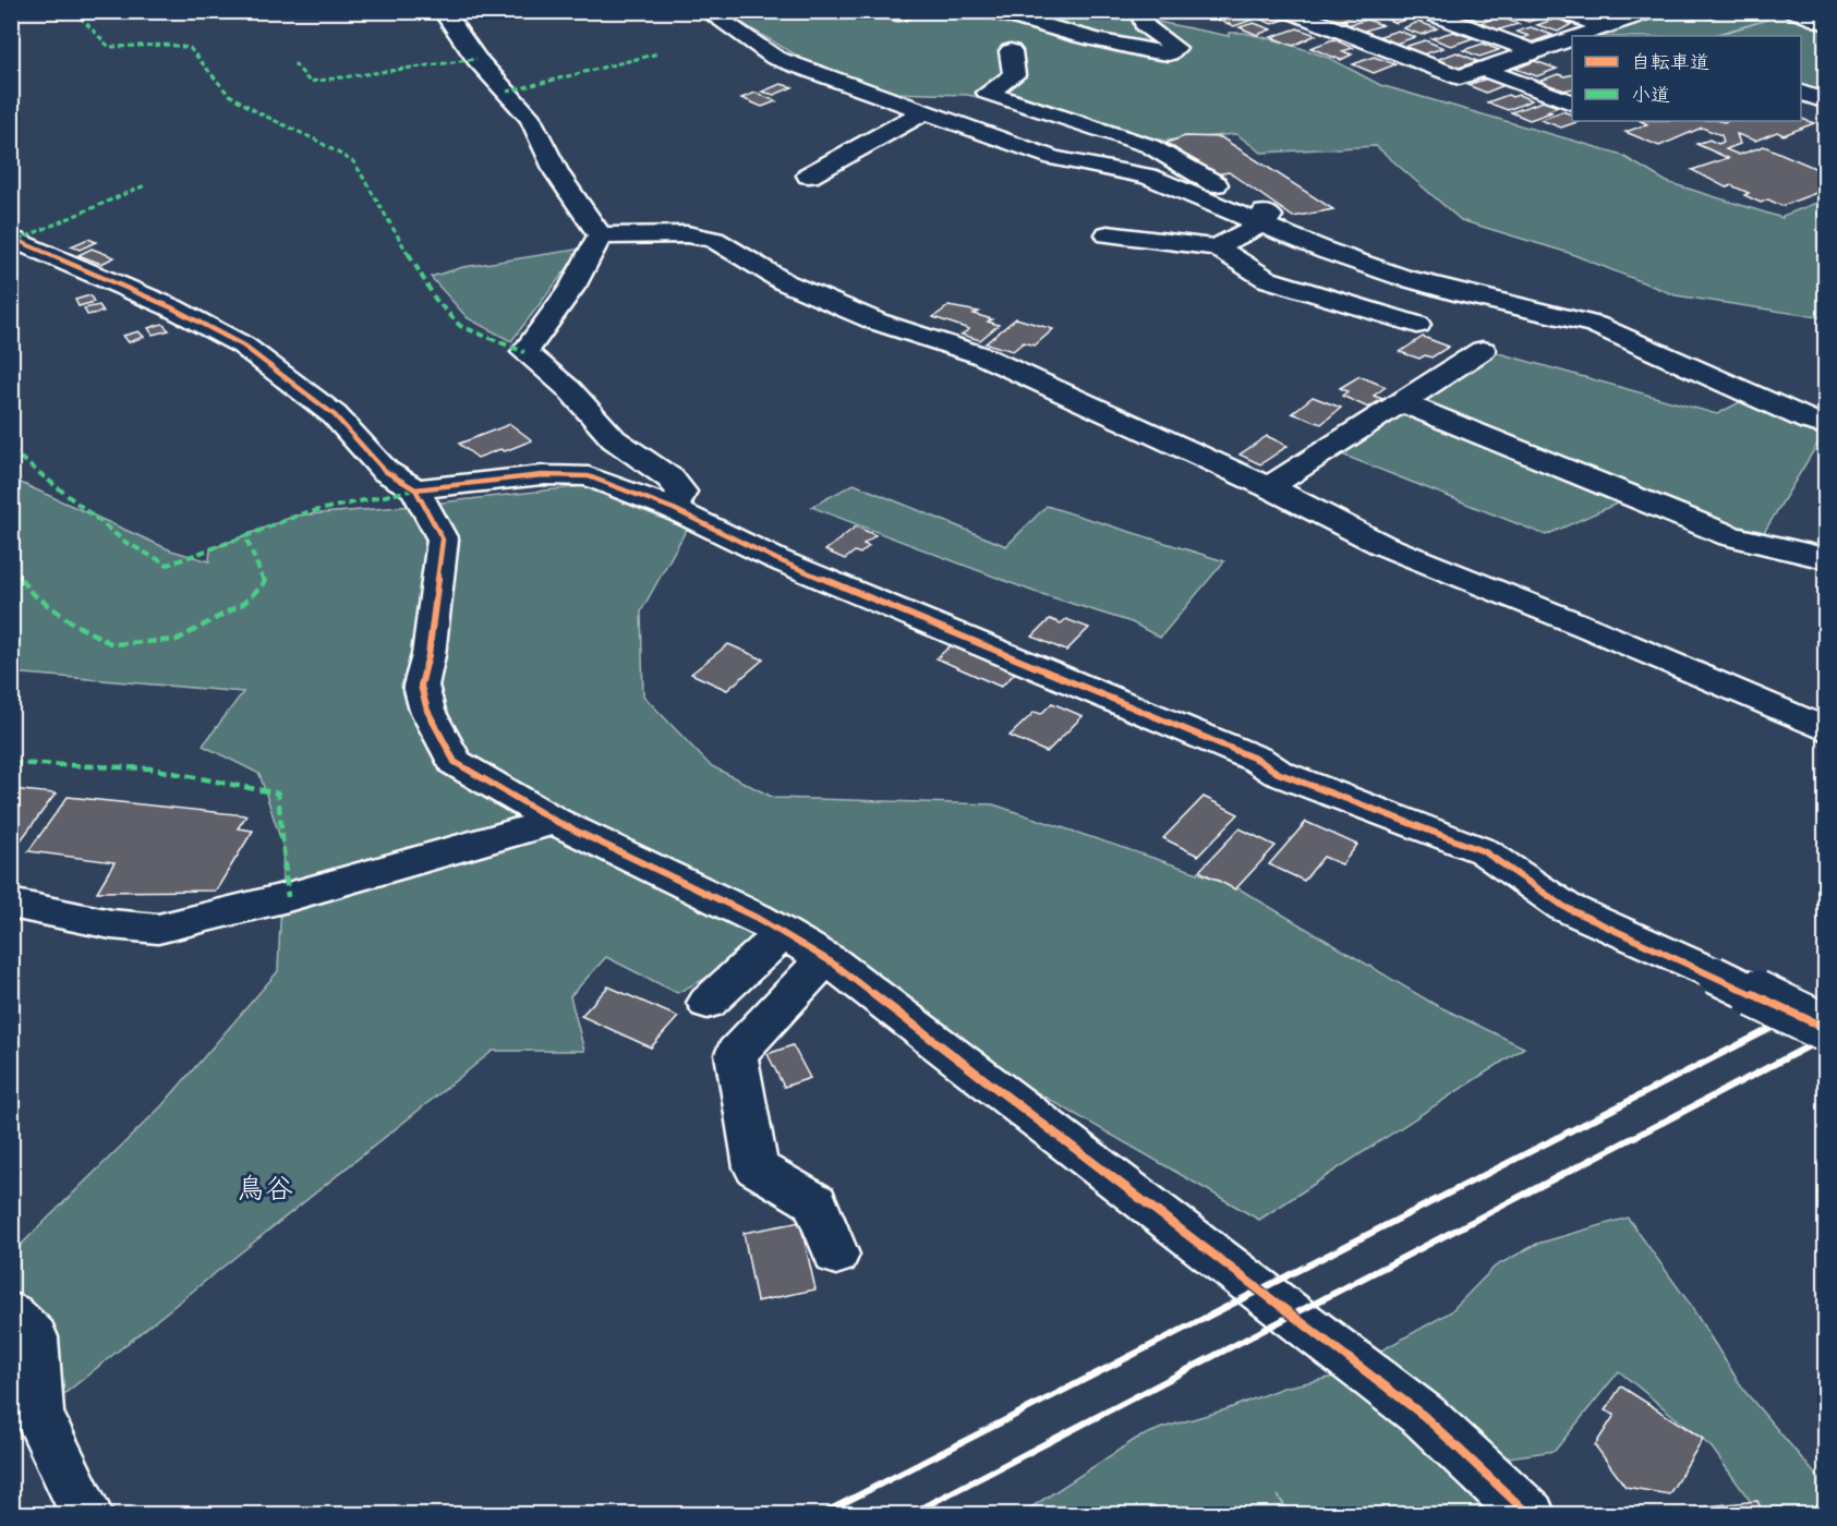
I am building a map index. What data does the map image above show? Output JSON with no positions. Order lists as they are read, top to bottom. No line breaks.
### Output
{"districts":["鳥谷"],"legend":["自転車道","小道"]}
